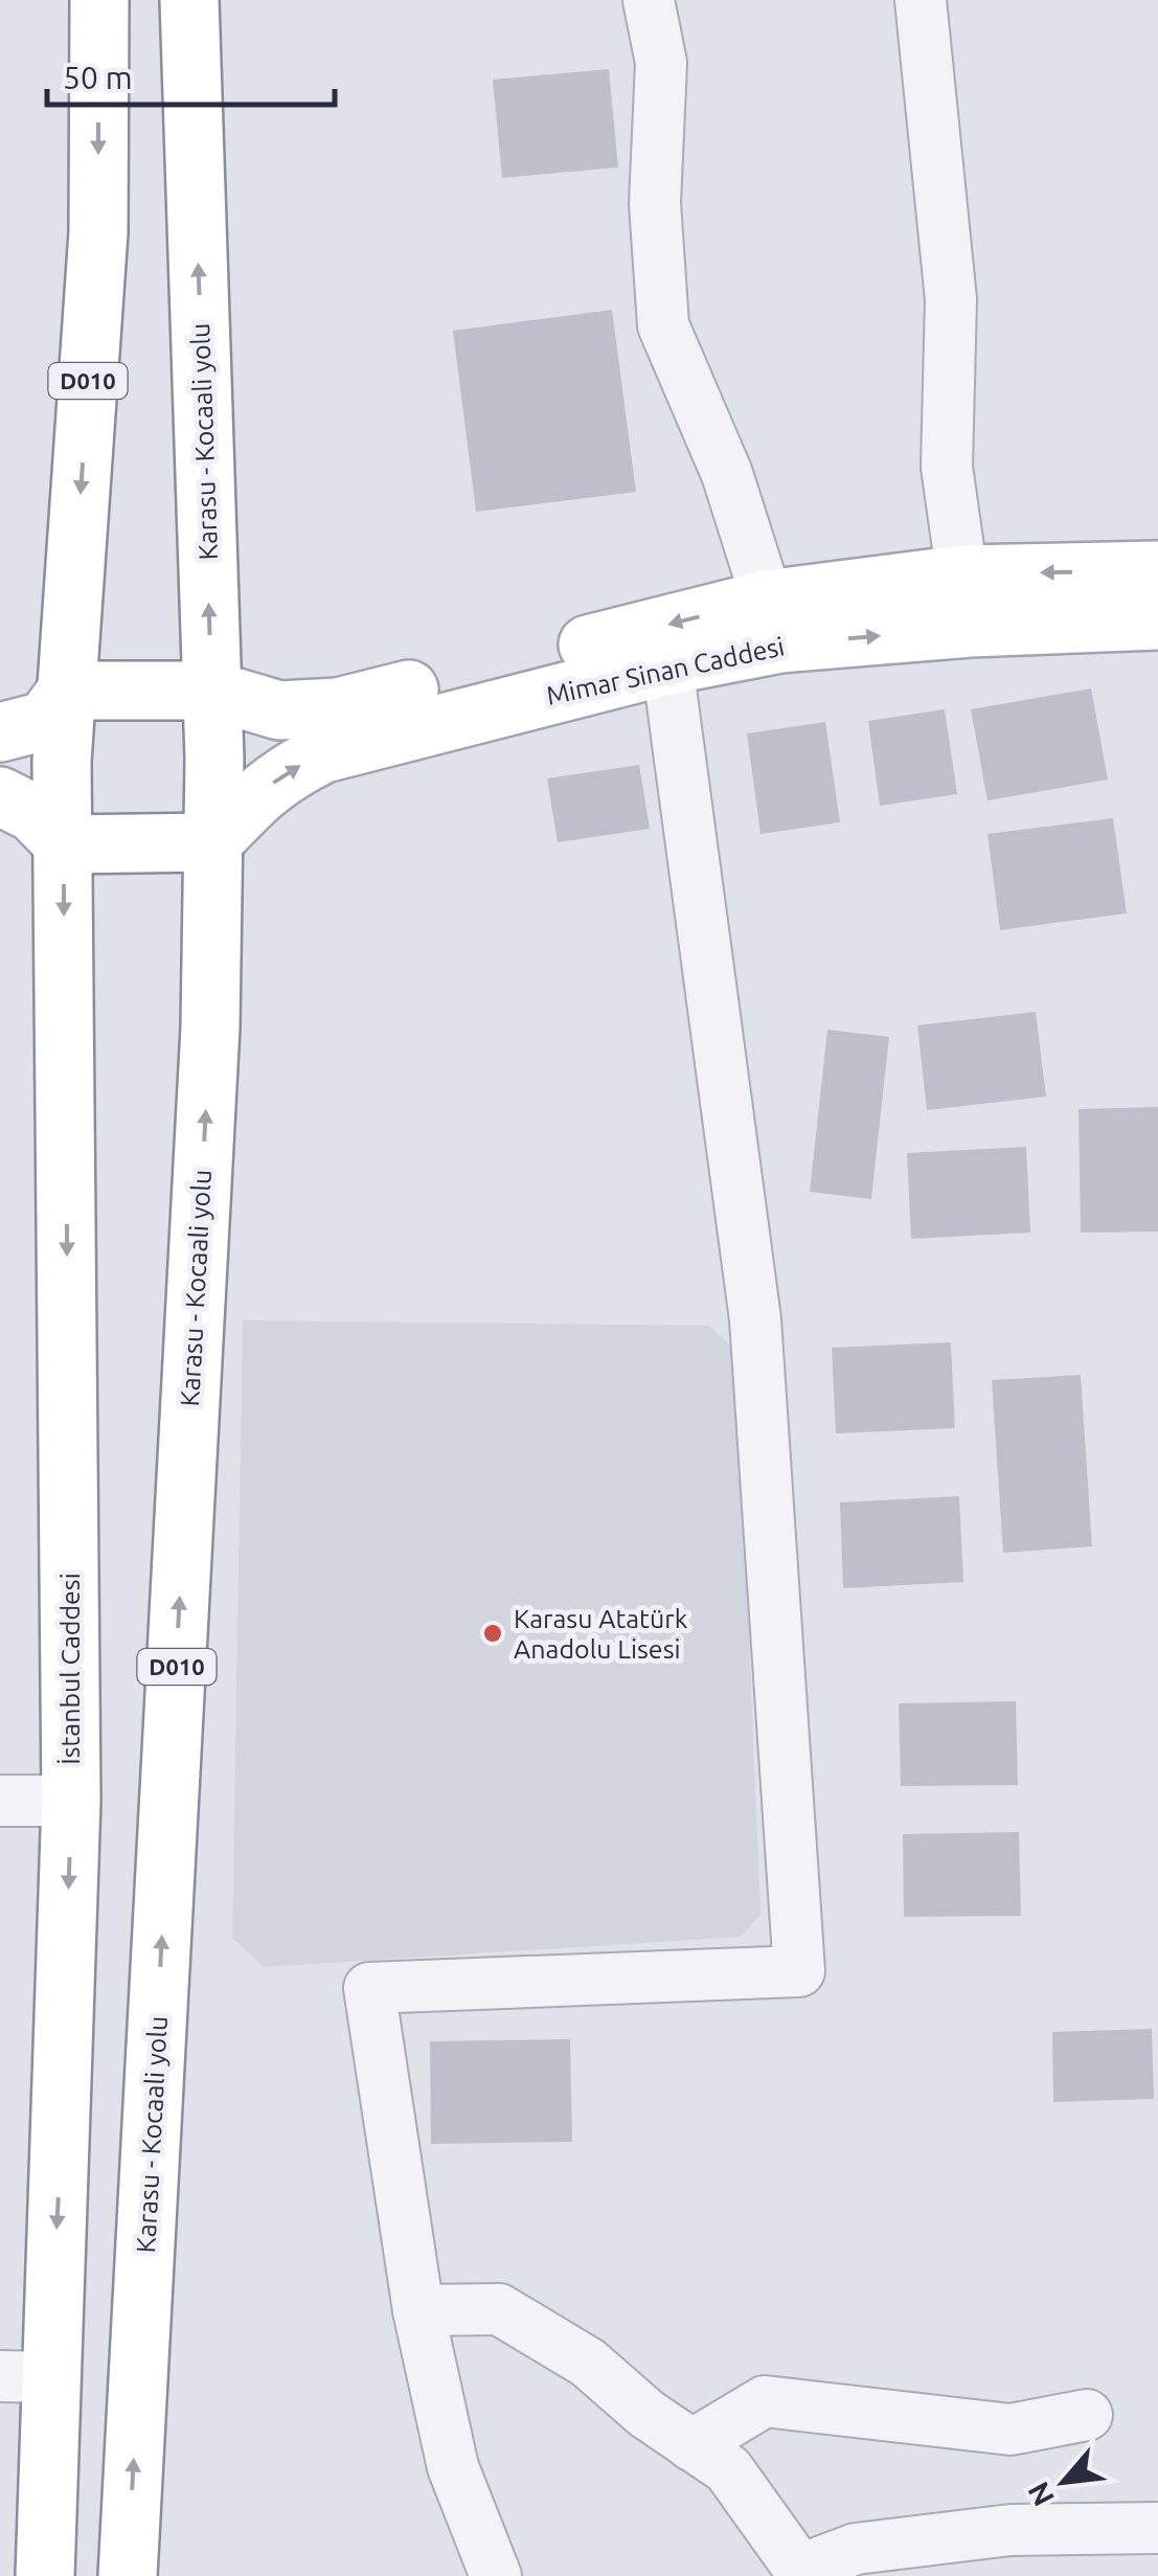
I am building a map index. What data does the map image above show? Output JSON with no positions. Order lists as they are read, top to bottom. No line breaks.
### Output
{"streets":{"main road":["D010","Karasu - Kocaali yolu","Mimar Sinan Caddesi","İstanbul Caddesi"]},"crossings":[["D010","Mimar Sinan Caddesi"],["D010","İstanbul Caddesi"],["Karasu - Kocaali yolu","Mimar Sinan Caddesi"],["Mimar Sinan Caddesi","İstanbul Caddesi"]],"one_way":["Karasu - Kocaali yolu","İstanbul Caddesi"],"places":["Karasu Atatürk Anadolu Lisesi"],"scale_bar":"50 m","north":"bottom left"}
